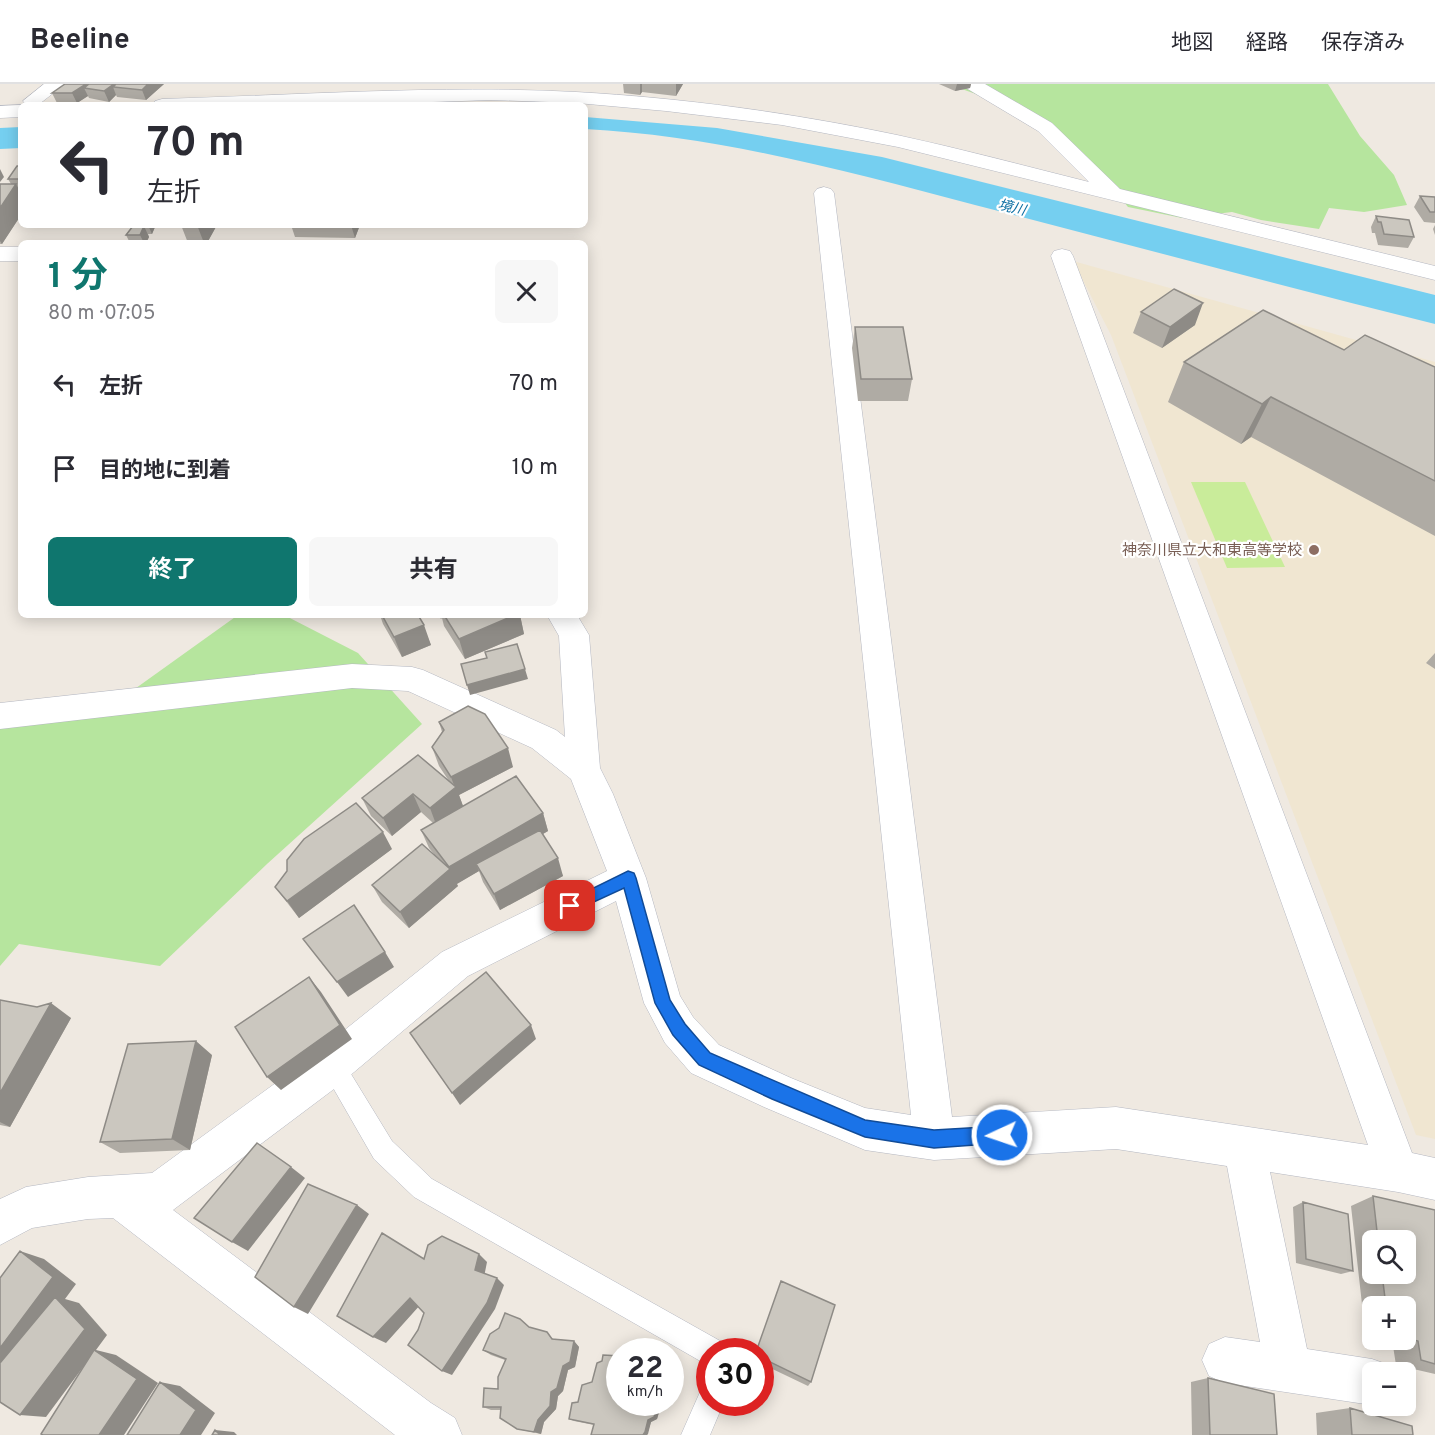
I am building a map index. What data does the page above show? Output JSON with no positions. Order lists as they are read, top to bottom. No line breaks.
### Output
{"water":["境川"],"places":["神奈川県立大和東高等学校"],"page":{"header":"Beeline","nav":["地図","経路","保存済み"],"turn":["70 m","左折"],"heading":["1 分","80 m · 07:05"],"list":[{"name":"左折","value":"70 m"},{"name":"目的地に到着","value":"10 m"}],"buttons":["終了","共有"],"map_buttons":["+","−"],"speed":"22 km/h","limit":"30"}}
